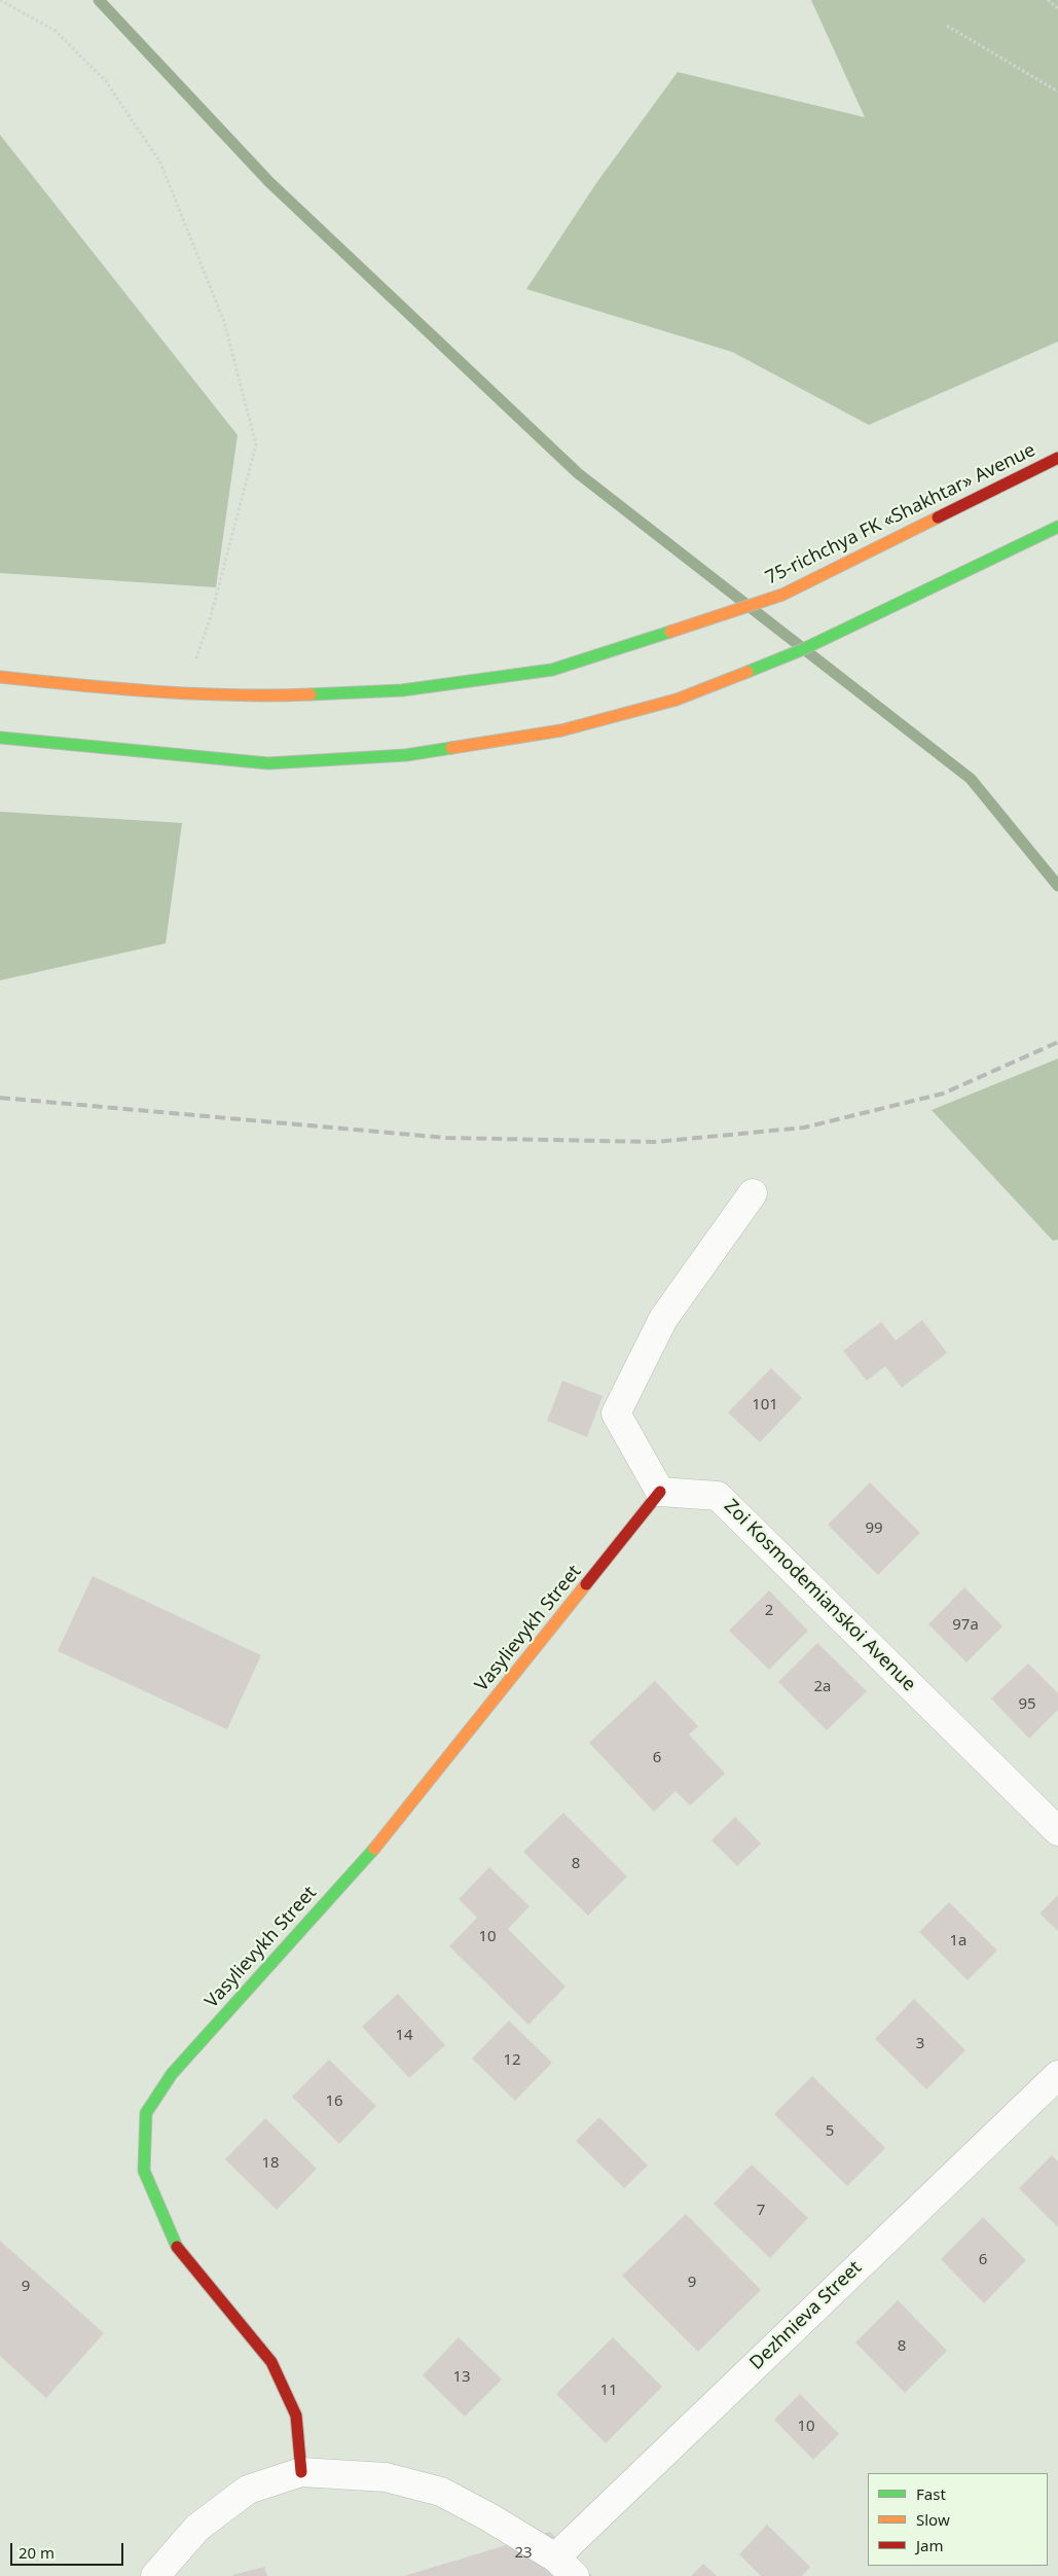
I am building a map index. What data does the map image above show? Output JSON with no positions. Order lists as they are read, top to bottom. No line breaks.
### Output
{"streets":{"main road":["75-richchya FK «Shakhtar» Avenue","Vasylievykh Street"],"street":["Zoi Kosmodemianskoi Avenue","Dezhnieva Street"]},"crossings":[["Zoi Kosmodemianskoi Avenue","Vasylievykh Street"]],"house_numbers":["101","99","2","97а","2а","95","6","8","10","1а","14","3","12","16","5","18","7","6","9","9","8","13","11","10","23"],"legend":["Fast","Slow","Jam"],"scale_bar":"20 m"}
